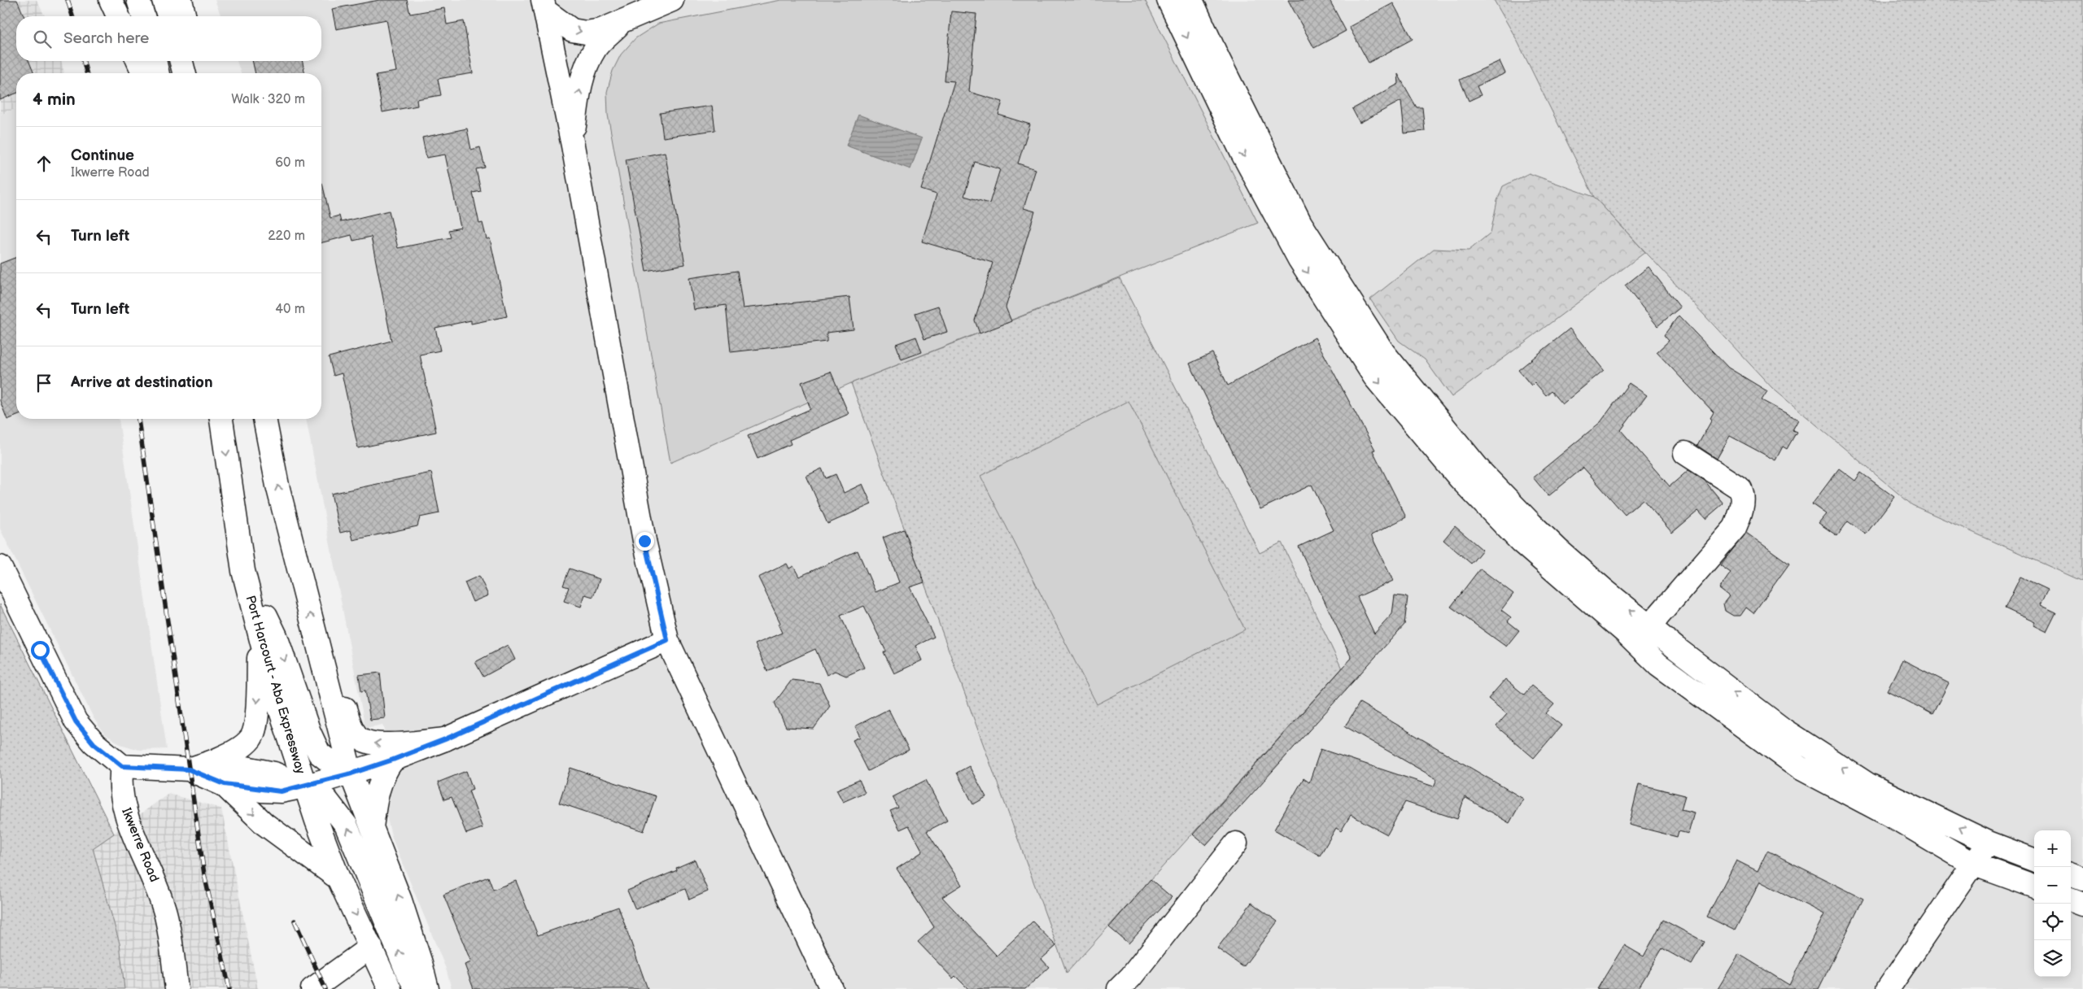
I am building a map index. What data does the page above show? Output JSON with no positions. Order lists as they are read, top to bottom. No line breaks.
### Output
{"streets":{"main road":["Port Harcourt - Aba Expressway","Ikwerre Road"]},"page":{"search":"Search here","heading":["4 min","Walk · 320 m"],"list":[["Continue","Ikwerre Road","60 m"],["Turn left","220 m"],["Turn left","40 m"],"Arrive at destination"],"map_buttons":["+","−"]}}
